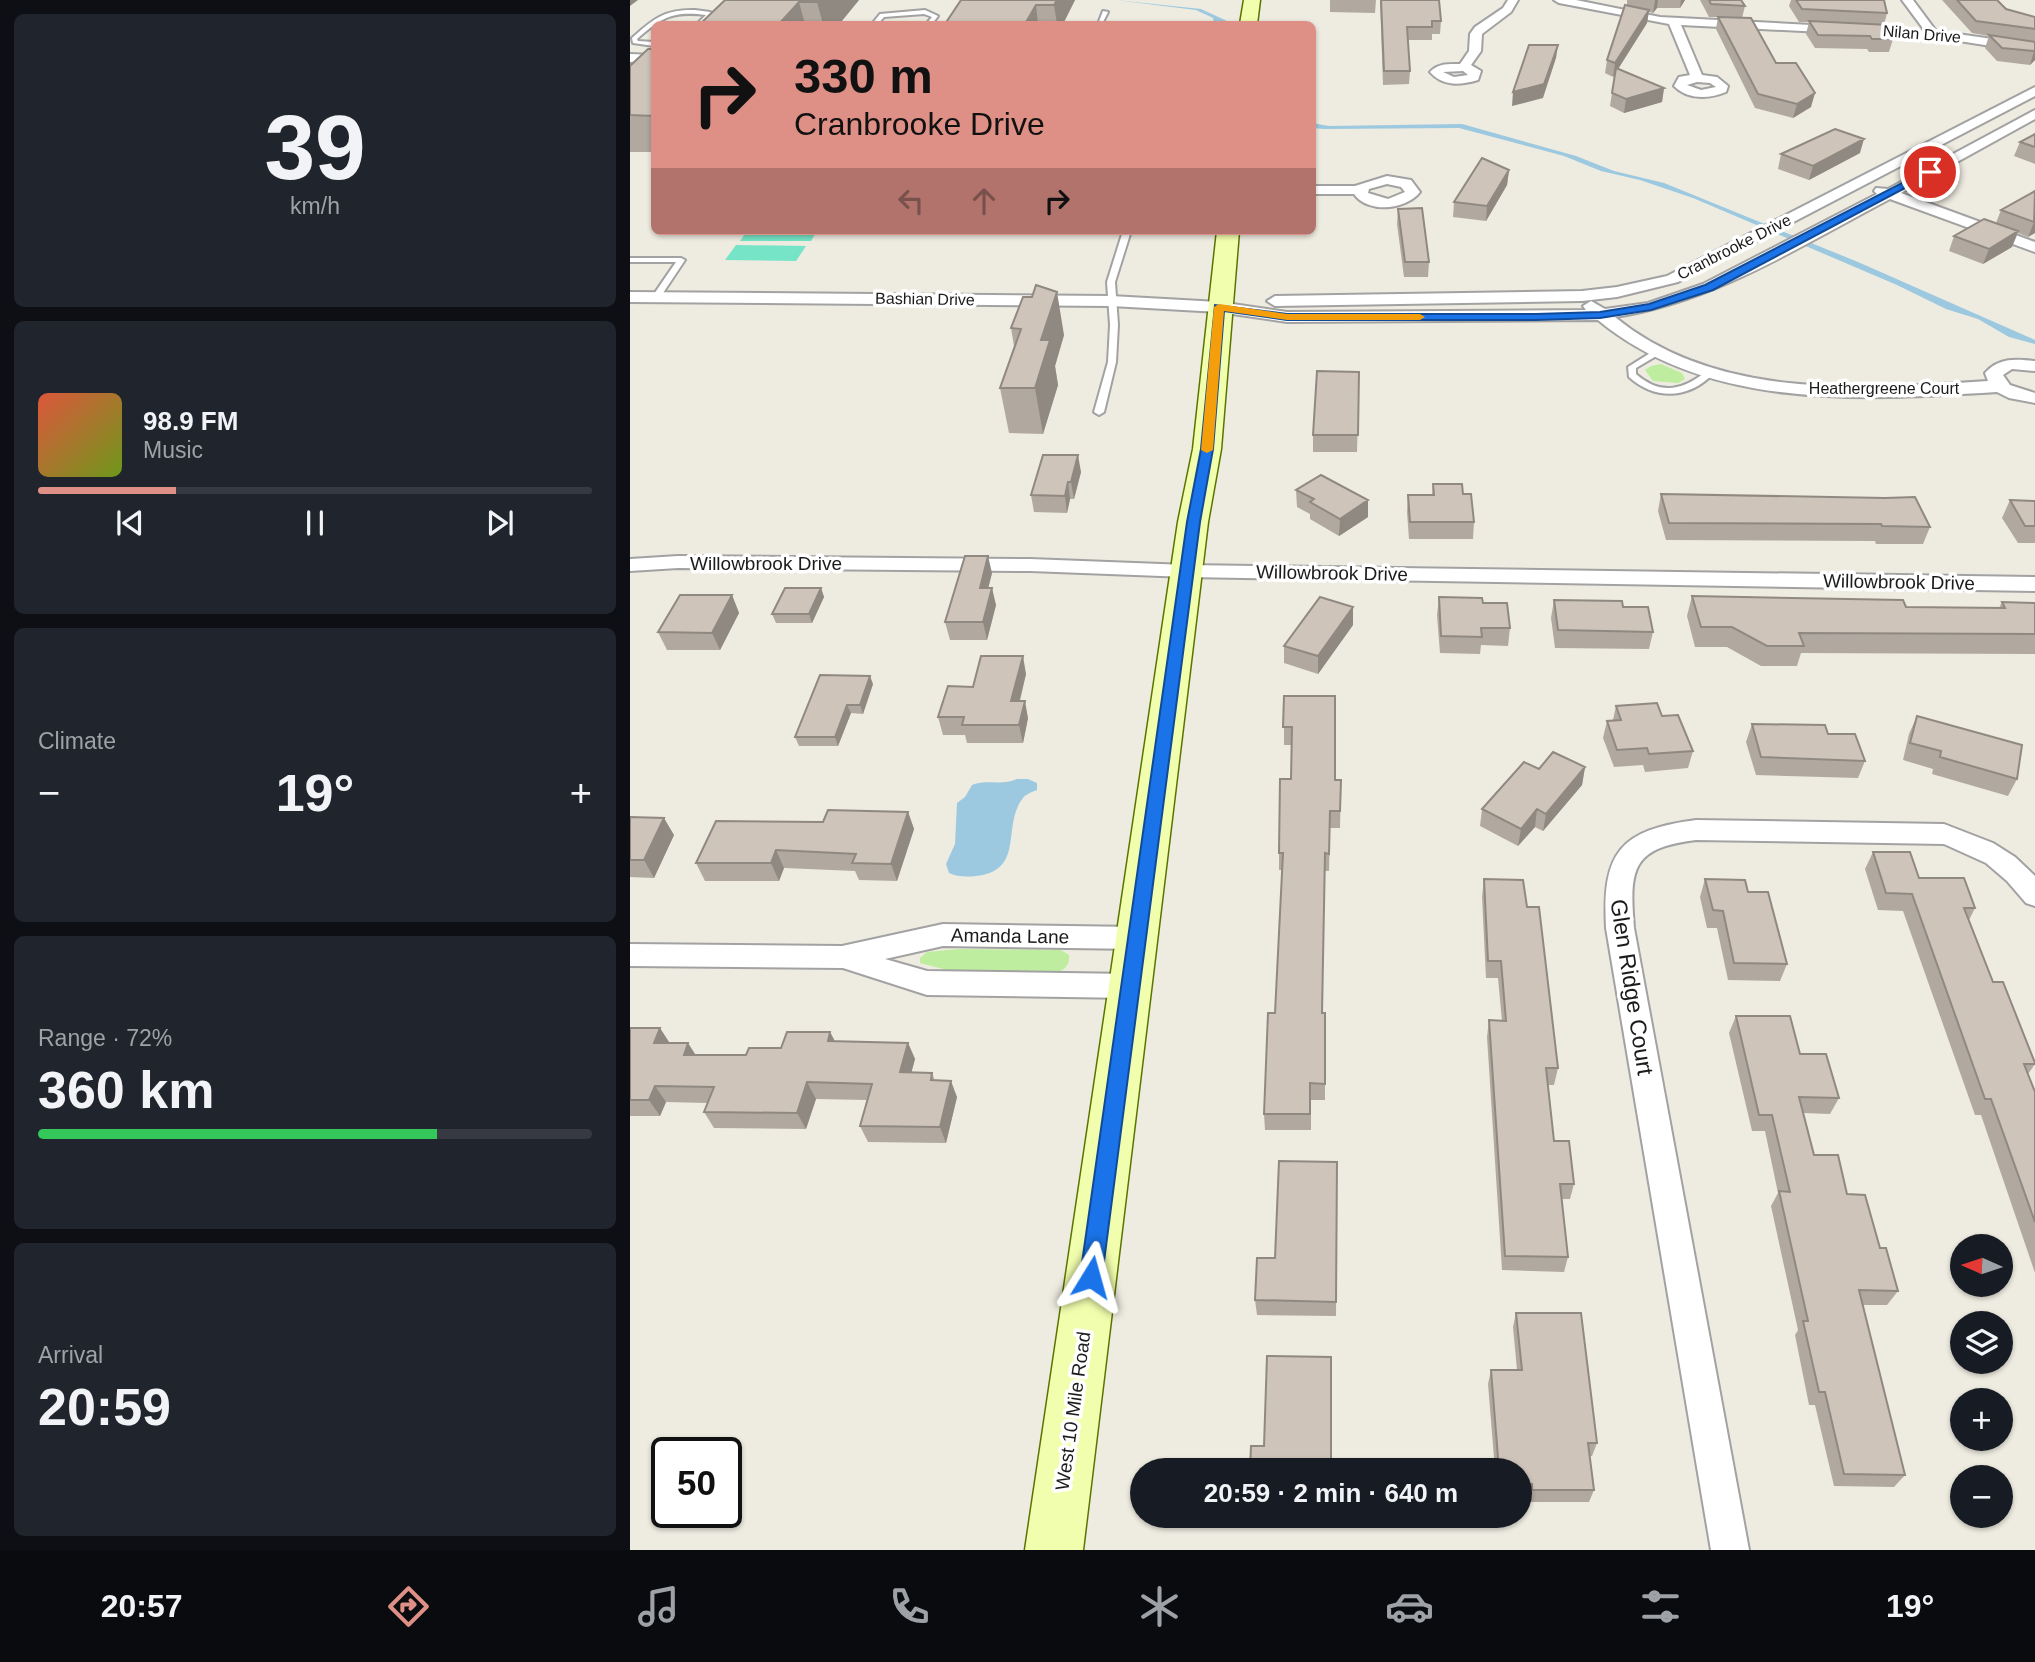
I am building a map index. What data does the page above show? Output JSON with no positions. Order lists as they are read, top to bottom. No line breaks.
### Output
{"streets":{"main road":["West 10 Mile Road"],"street":["Nilan Drive","Cranbrooke Drive","Bashian Drive","Heathergreene Court","Willowbrook Drive","Amanda Lane","Glen Ridge Court"]},"crossings":[["Cranbrooke Drive","Bashian Drive"],["Cranbrooke Drive","Heathergreene Court"],["Cranbrooke Drive","West 10 Mile Road"],["Bashian Drive","West 10 Mile Road"],["Willowbrook Drive","West 10 Mile Road"],["Amanda Lane","West 10 Mile Road"]],"north":"left","page":{"tile":[["39","km/h"],"Climate",["Range · 72%","360 km"],["Arrival","20:59"]],"turn":["330 m","Cranbrooke Drive"],"song":["98.9 FM","Music"],"heat":["−","19°","+"],"map_buttons":["+","−"],"limit":"50","trip":"20:59 · 2 min · 640 m","tabs":["20:57","19°"]}}
